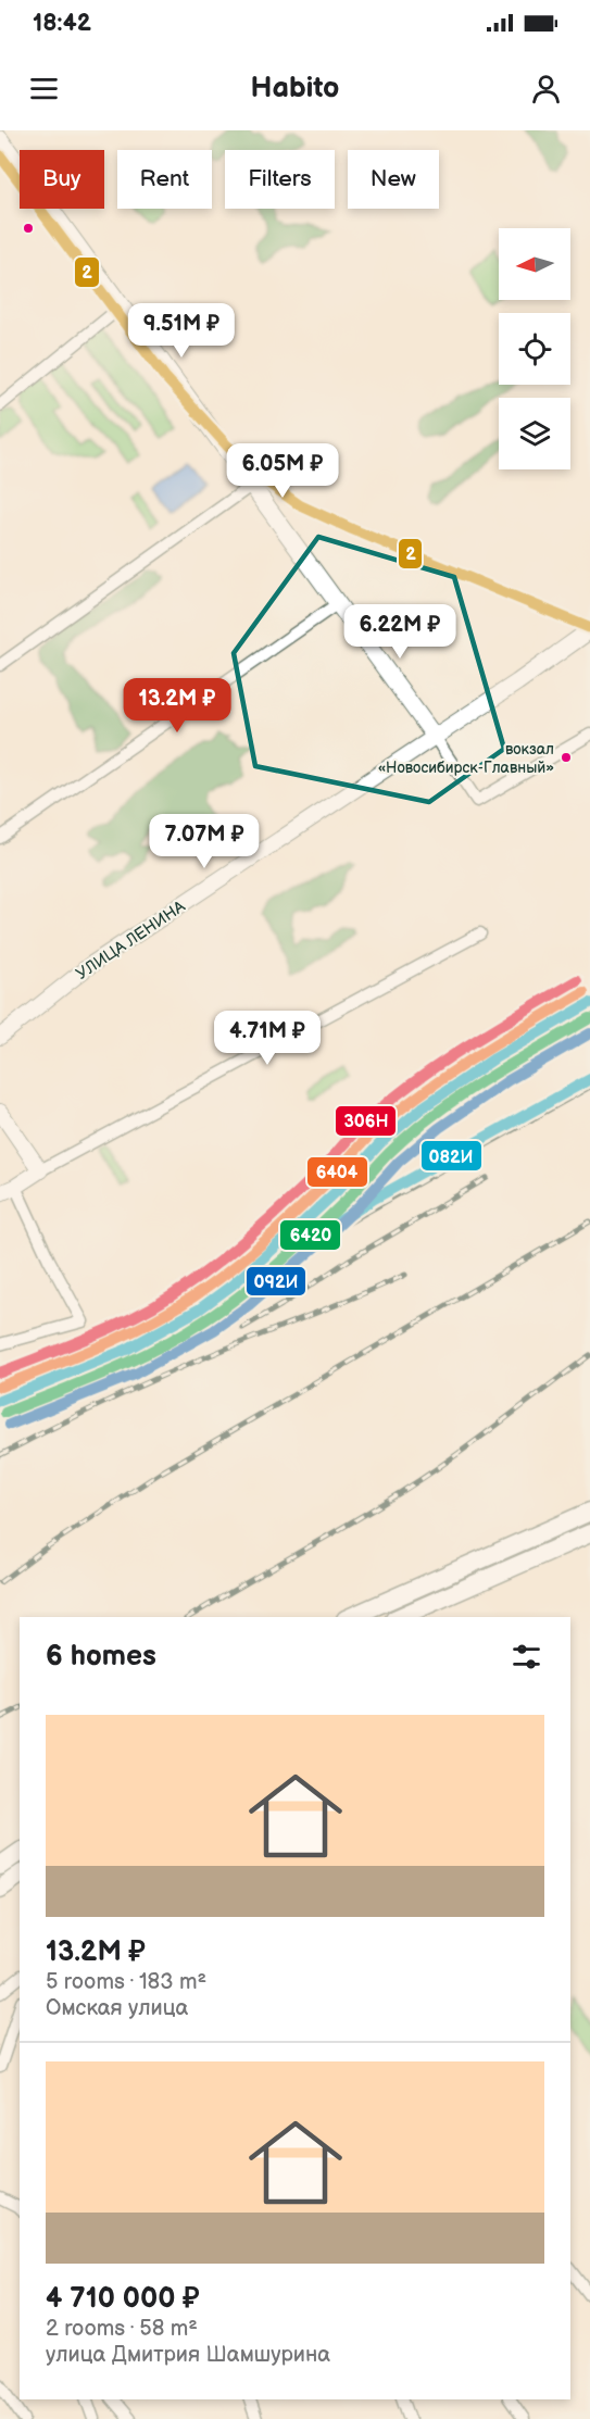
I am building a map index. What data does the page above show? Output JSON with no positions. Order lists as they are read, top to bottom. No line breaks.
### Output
{"streets":{"main road":["УЛИЦА ЛЕНИНА"]},"places":["вокзал «Новосибирск-Главный»"],"lines":["metro line 2","transit line 306Н","transit line 6404","transit line 082И","transit line 6420","transit line 092И"],"north":"left","page":{"status":"18:42","header":"Habito","chip":["Buy","Rent","Filters","New"],"price":["9.51M ₽","6.05M ₽","6.22M ₽","13.2M ₽","7.07M ₽","4.71M ₽"],"heading":"6 homes","list":[{"name":"13.2M ₽","note":"5 rooms · 183 m² · Омская улица"},{"name":"4 710 000 ₽","note":"2 rooms · 58 m² · улица Дмитрия Шамшурина"}]}}
